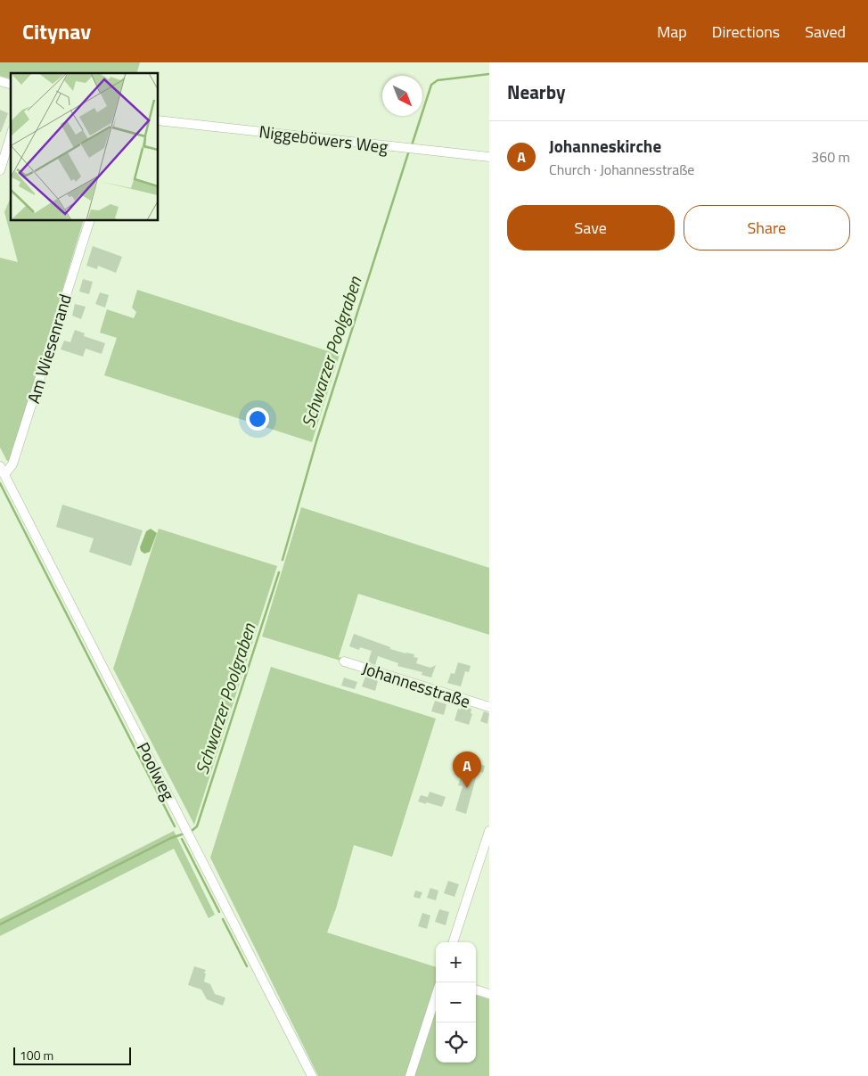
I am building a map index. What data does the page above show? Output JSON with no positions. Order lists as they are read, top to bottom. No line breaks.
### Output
{"streets":{"street":["Niggeböwers Weg","Am Wiesenrand","Johannesstraße","Poolweg"]},"crossings":[["Am Wiesenrand","Poolweg"]],"water":["Schwarzer Poolgraben"],"scale_bar":"100 m","north":"bottom right","page":{"header":"Citynav","nav":["Map","Directions","Saved"],"heading":"Nearby","list":[{"mark":"A","name":"Johanneskirche","note":"Church · Johannesstraße","value":"360 m"}],"buttons":["Save","Share"],"pins":"A","map_buttons":["+","−"],"scale":"100 m"}}
